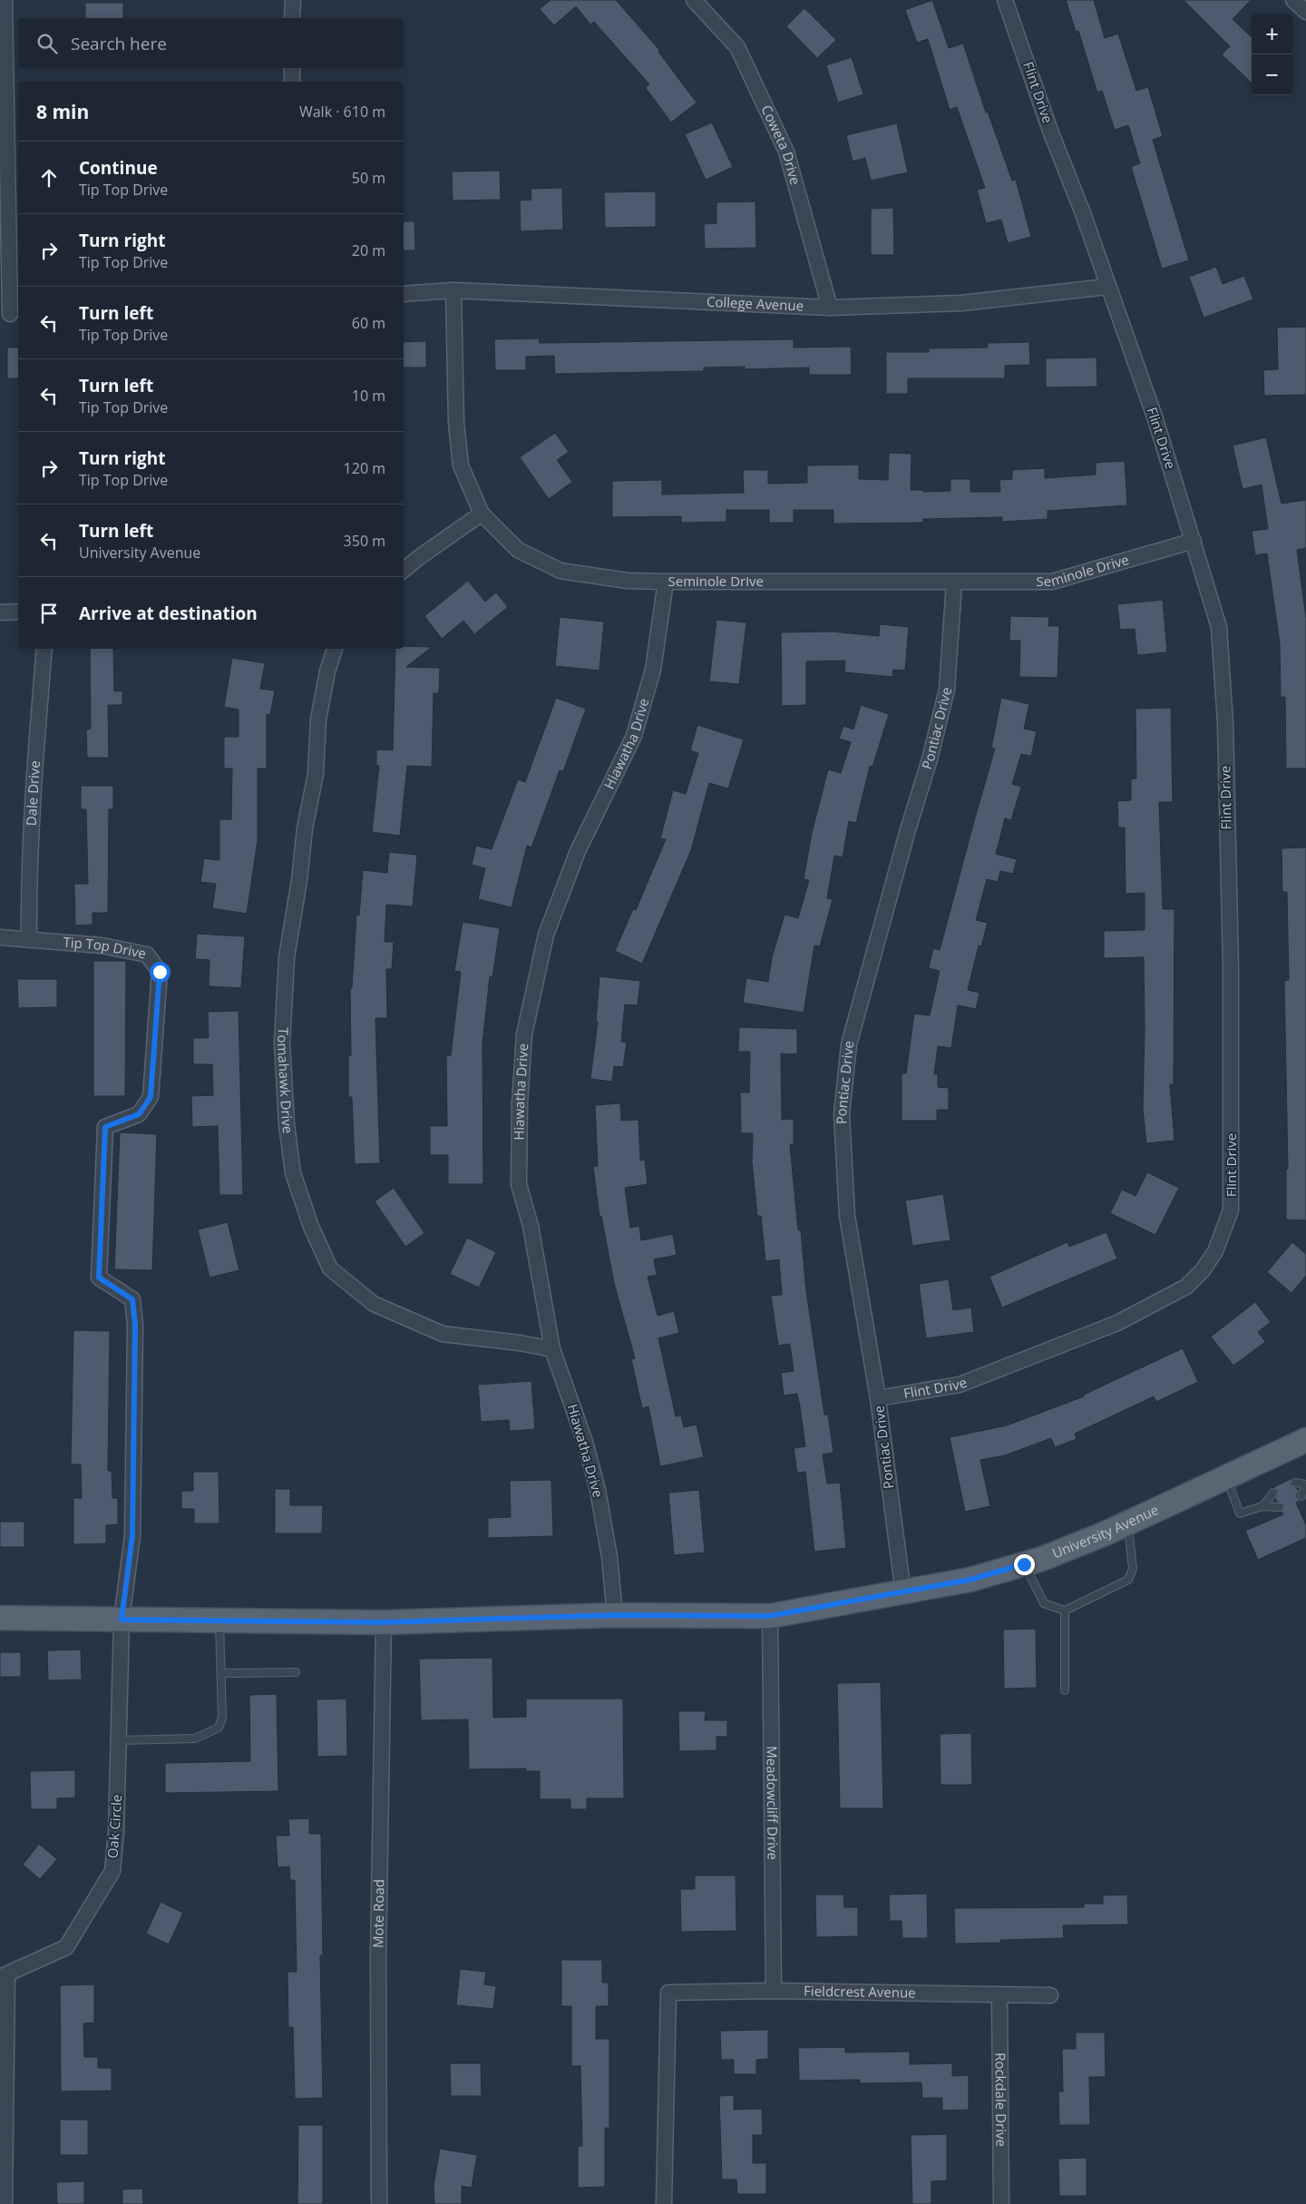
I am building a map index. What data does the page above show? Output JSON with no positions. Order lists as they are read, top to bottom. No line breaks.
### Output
{"streets":{"main road":["University Avenue"],"street":["Flint Drive","Coweta Drive","College Avenue","Seminole Drive","Pontiac Drive","Hiawatha Drive","Dale Drive","Tip Top Drive","Tomahawk Drive","Meadowcliff Drive","Oak Circle","Mote Road","Fieldcrest Avenue","Rockdale Drive"]},"crossings":[["Flint Drive","College Avenue"],["Flint Drive","Seminole Drive"],["Flint Drive","Pontiac Drive"],["Coweta Drive","College Avenue"],["College Avenue","Seminole Drive"],["Seminole Drive","Pontiac Drive"],["Seminole Drive","Hiawatha Drive"],["Pontiac Drive","University Avenue"],["Hiawatha Drive","Tomahawk Drive"],["Hiawatha Drive","University Avenue"],["Dale Drive","Tip Top Drive"],["Tip Top Drive","University Avenue"],["Tip Top Drive","Oak Circle"],["University Avenue","Meadowcliff Drive"],["University Avenue","Oak Circle"],["University Avenue","Mote Road"],["Meadowcliff Drive","Fieldcrest Avenue"],["Fieldcrest Avenue","Rockdale Drive"]],"page":{"map_buttons":["+","−"],"search":"Search here","heading":["8 min","Walk · 610 m"],"list":[["Continue","Tip Top Drive","50 m"],["Turn right","Tip Top Drive","20 m"],["Turn left","Tip Top Drive","60 m"],["Turn left","Tip Top Drive","10 m"],["Turn right","Tip Top Drive","120 m"],["Turn left","University Avenue","350 m"],"Arrive at destination"]}}
